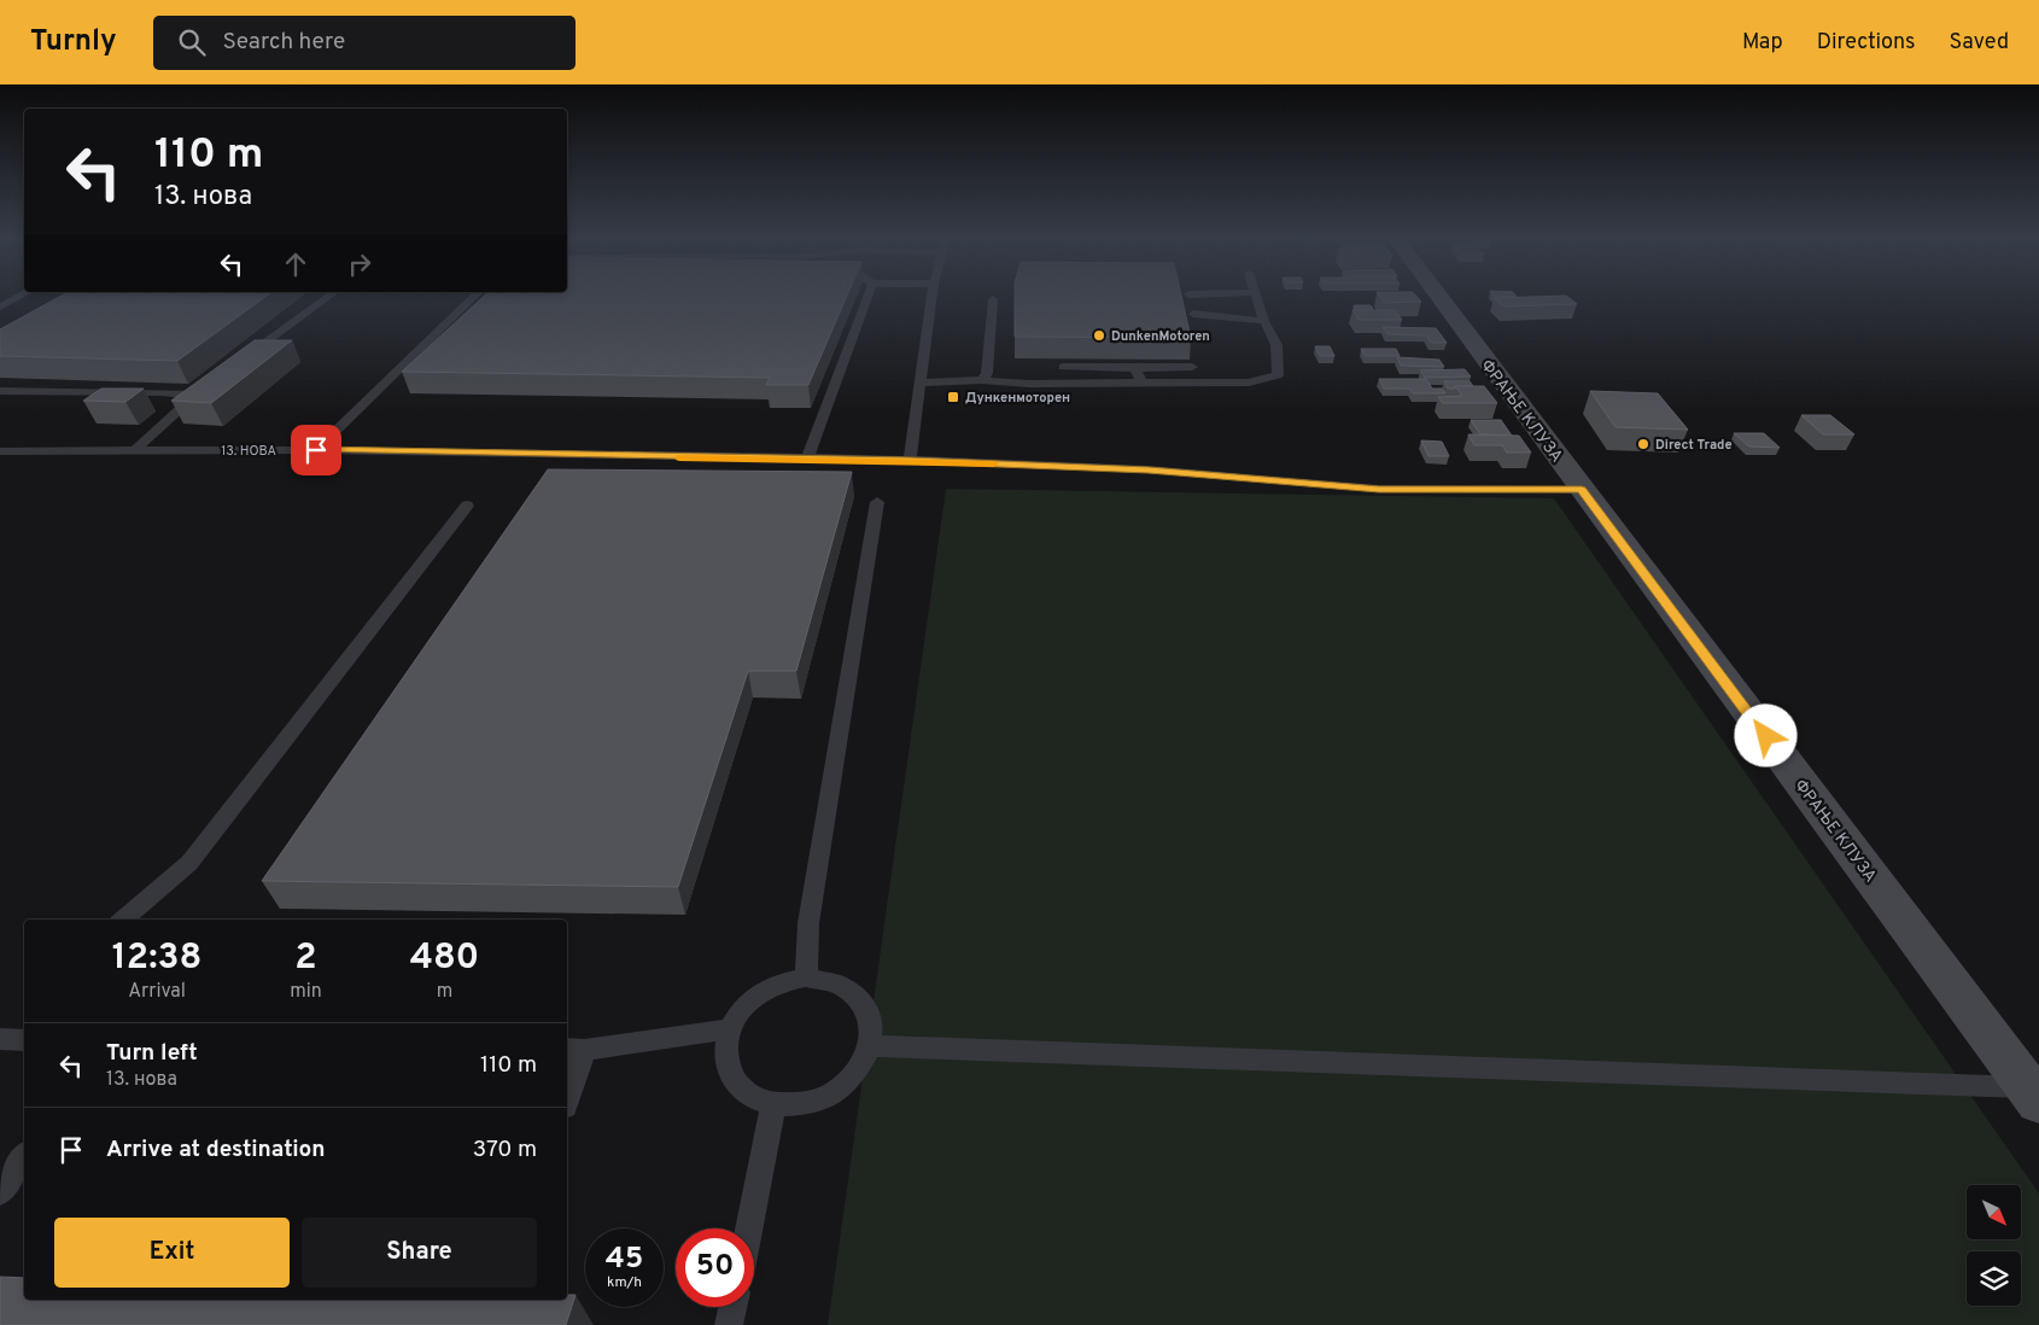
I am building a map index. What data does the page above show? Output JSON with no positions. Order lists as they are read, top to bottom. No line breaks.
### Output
{"streets":{"main road":["ФРАЊЕ КЛУЗА"],"lane":["13. НОВА"]},"crossings":[["ФРАЊЕ КЛУЗА","13. НОВА"]],"places":{"other":["DunkenMotoren","Direct Trade"],"transit":["Дункенмоторен"]},"north":"bottom right","page":{"header":"Turnly","search":"Search here","nav":["Map","Directions","Saved"],"turn":["110 m","13. нова"],"eta":["12:38","Arrival","2","min","480","m"],"list":[{"name":"Turn left","note":"13. нова","value":"110 m"},{"name":"Arrive at destination","value":"370 m"}],"buttons":["Exit","Share"],"speed":"45 km/h","limit":"50"}}
